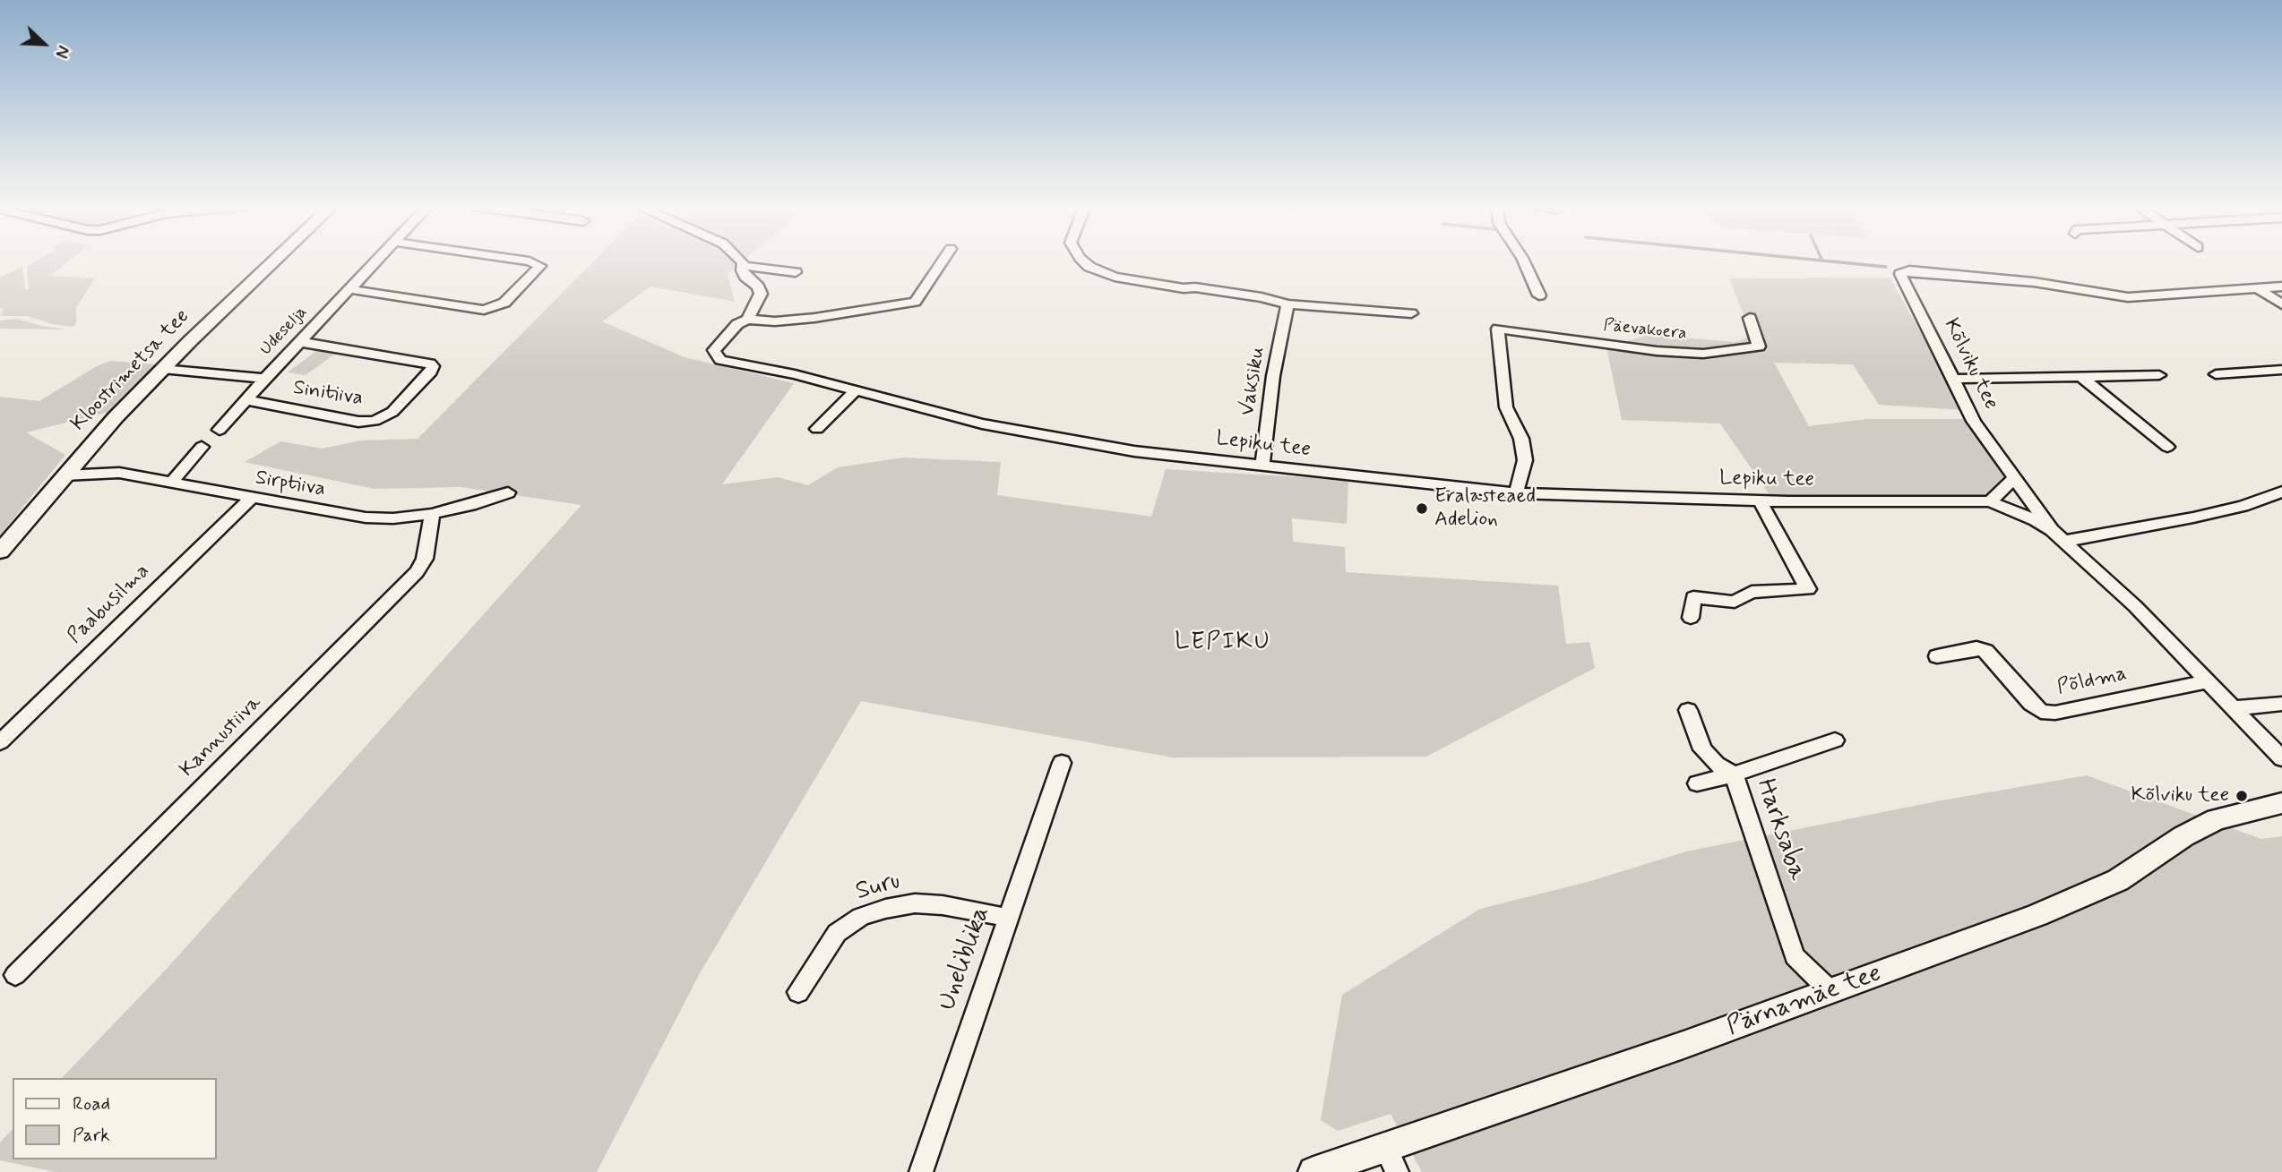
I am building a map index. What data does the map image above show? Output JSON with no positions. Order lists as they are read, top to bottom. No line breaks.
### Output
{"streets":{"main road":["Kloostrimetsa tee","Pärnamäe tee"],"street":["Päevakoera","Udeselja","Kõlviku tee","Vaksiku","Sinitiiva","Lepiku tee","Sirptiiva","Paabusilma","Põldma","Kannustiiva","Harksaba","Suru","Uneliblika"]},"crossings":[["Päevakoera","Lepiku tee"],["Udeselja","Sinitiiva"],["Kõlviku tee","Lepiku tee"],["Kõlviku tee","Põldma"],["Kloostrimetsa tee","Sirptiiva"],["Vaksiku","Lepiku tee"],["Sirptiiva","Paabusilma"],["Sirptiiva","Kannustiiva"],["Harksaba","Pärnamäe tee"],["Suru","Uneliblika"]],"districts":["LEPIKU"],"places":["Eralasteaed Adelion","Kõlviku tee"],"legend":["Road","Park"],"north":"bottom right"}
